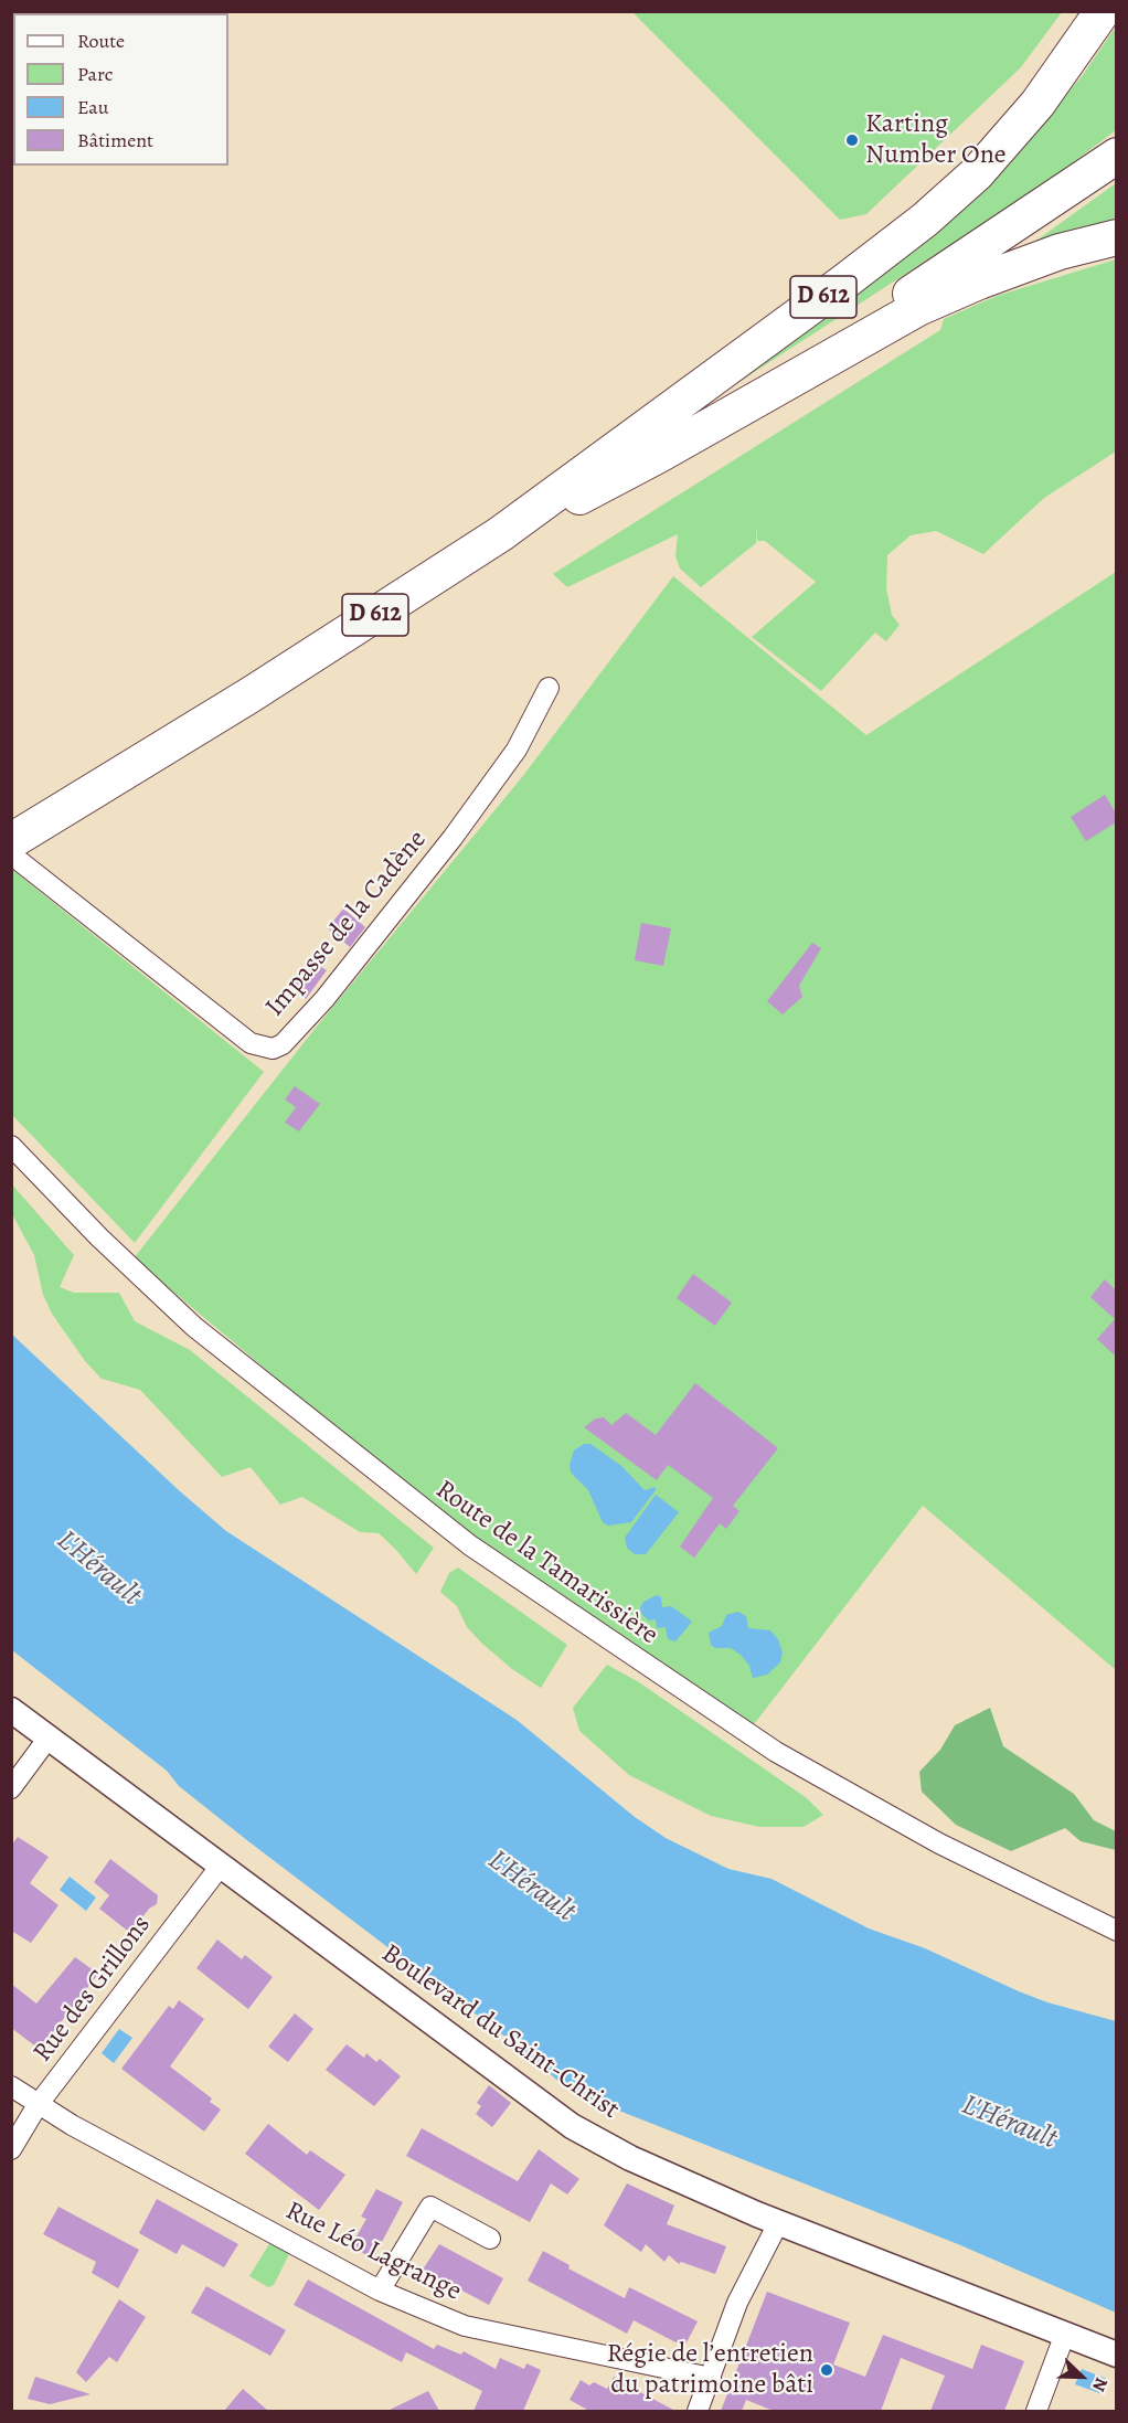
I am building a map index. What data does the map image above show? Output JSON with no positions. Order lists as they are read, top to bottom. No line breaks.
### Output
{"streets":{"highway":["D 612"],"street":["Impasse de la Cadène","Route de la Tamarissière","Rue des Grillons","Boulevard du Saint-Christ","Rue Léo Lagrange"]},"crossings":[["Rue des Grillons","Boulevard du Saint-Christ"],["Rue des Grillons","Rue Léo Lagrange"]],"water":["L'Hérault"],"places":["Karting Number One","Régie de l’entretien du patrimoine bâti"],"legend":["Route","Parc","Eau","Bâtiment"],"north":"bottom right"}
